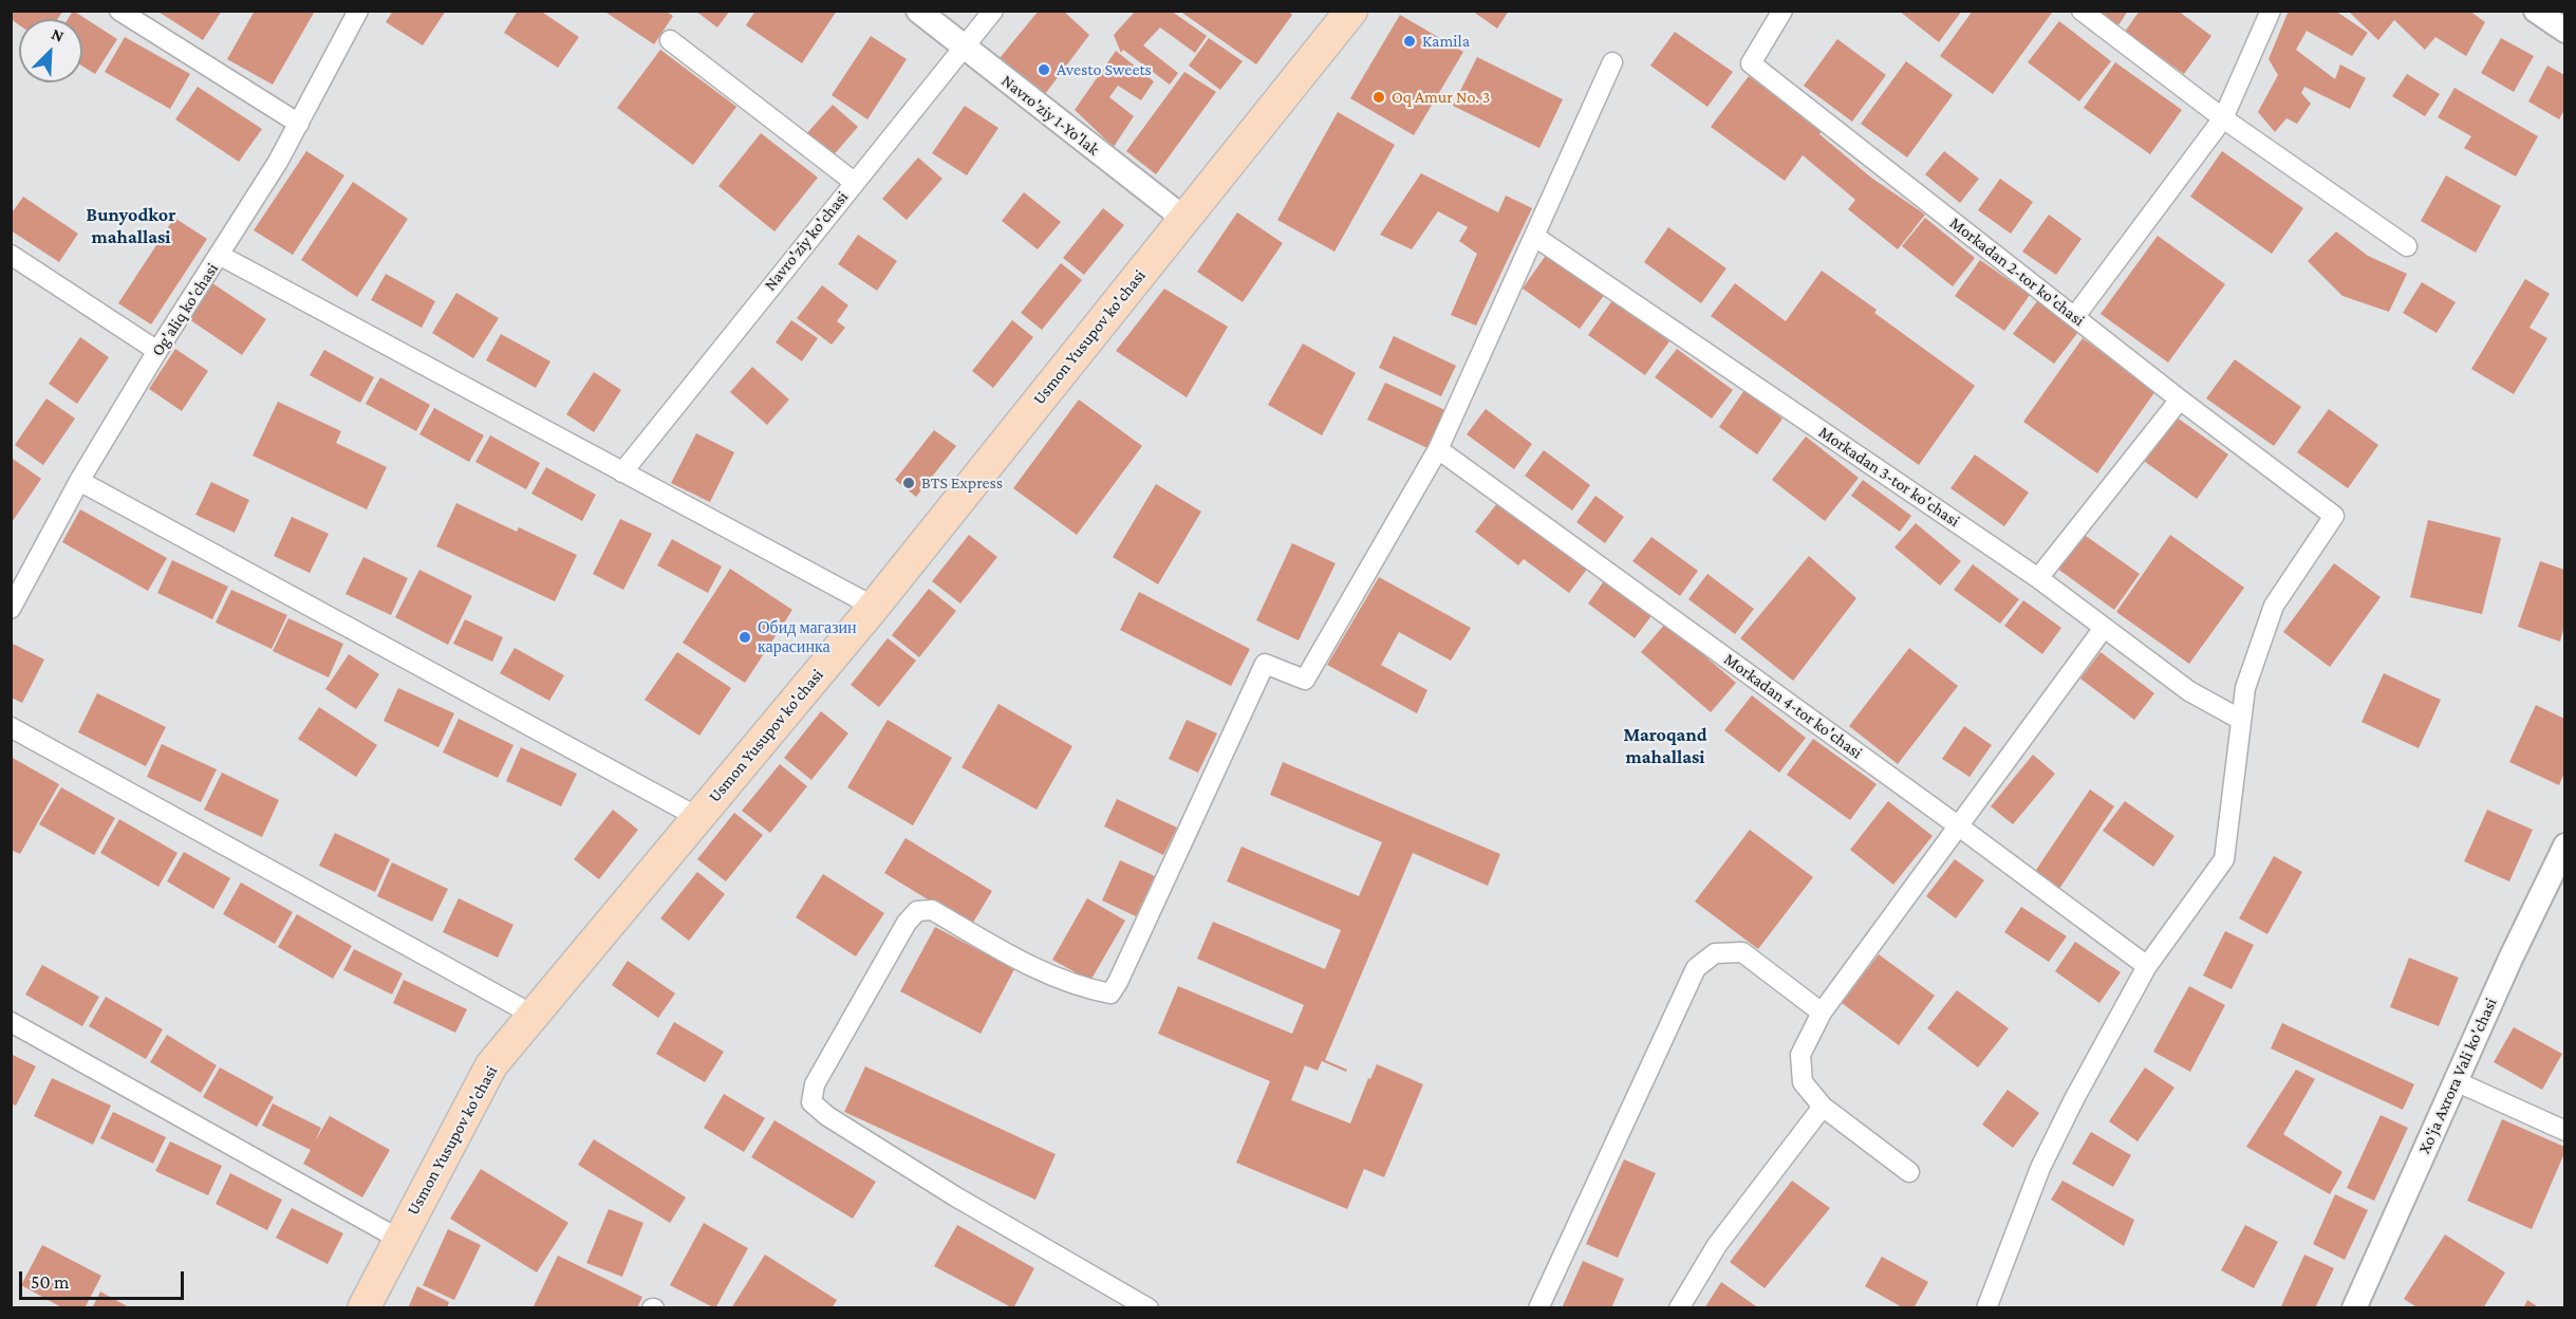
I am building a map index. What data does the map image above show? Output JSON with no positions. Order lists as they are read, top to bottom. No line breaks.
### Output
{"streets":{"main road":["Usmon Yusupov ko'chasi"],"street":["Navro'ziy 1-Yo'lak","Navro'ziy ko'chasi","Morkadan 2-tor ko'chasi","Og'aliq ko'chasi","Morkadan 3-tor ko'chasi","Morkadan 4-tor ko'chasi","Xo'ja Axrora Vali ko'chasi"]},"crossings":[["Navro'ziy 1-Yo'lak","Navro'ziy ko'chasi"],["Navro'ziy 1-Yo'lak","Usmon Yusupov ko'chasi"],["Morkadan 2-tor ko'chasi","Morkadan 3-tor ko'chasi"]],"districts":["Bunyodkor mahallasi","Maroqand mahallasi"],"places":["Kamila","Avesto Sweets","Oq Amur No. 3","BTS Express","Обид магазин карасинка"],"scale_bar":"50 m","north":"top right"}
